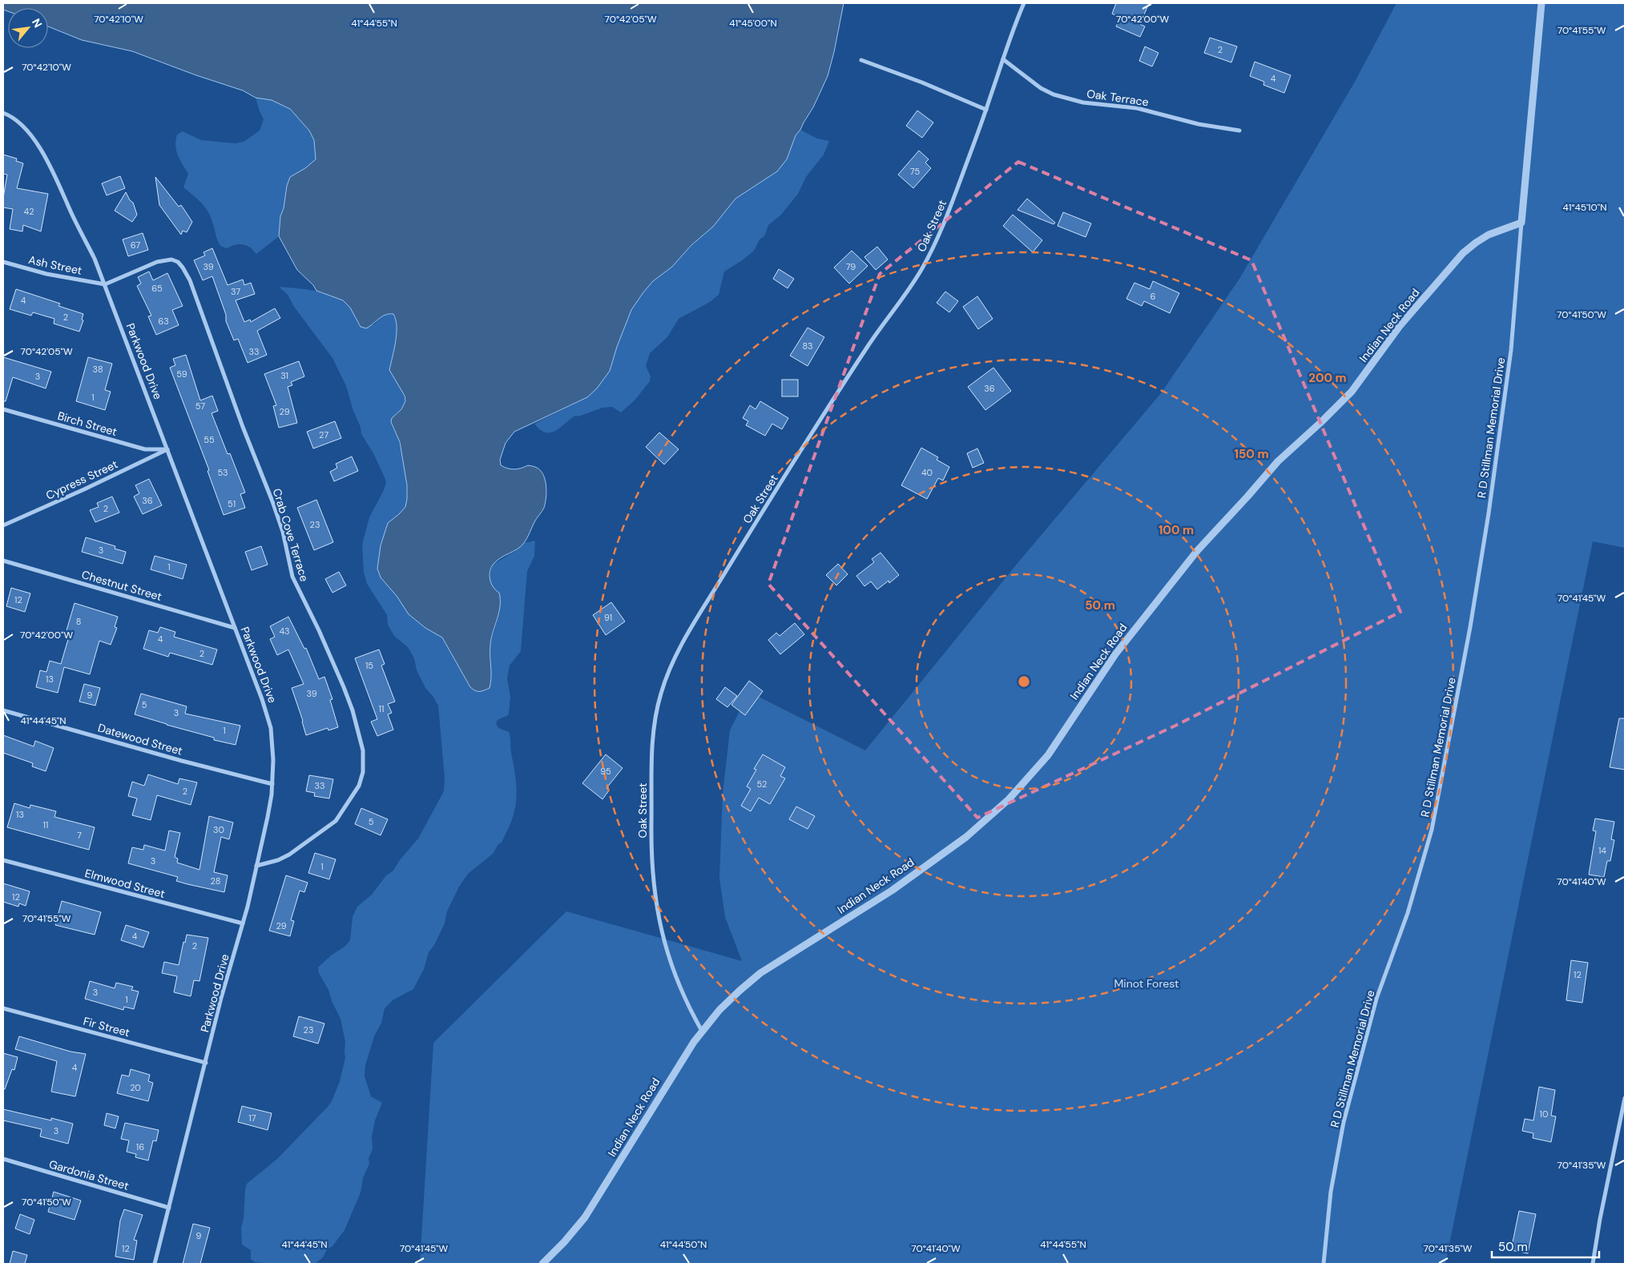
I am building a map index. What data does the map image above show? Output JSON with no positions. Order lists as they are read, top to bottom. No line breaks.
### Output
{"streets":{"street":["Oak Terrace","Oak Street","Ash Street","Indian Neck Road","Parkwood Drive","Birch Street","R D Stillman Memorial Drive","Cypress Street","Crab Cove Terrace","Chestnut Street","Datewood Street","Elmwood Street","Fir Street","Gardonia Street"]},"crossings":[["Oak Terrace","Oak Street"],["Oak Street","Indian Neck Road"],["Ash Street","Parkwood Drive"],["Ash Street","Crab Cove Terrace"],["Indian Neck Road","R D Stillman Memorial Drive"],["Parkwood Drive","Birch Street"],["Parkwood Drive","Cypress Street"],["Parkwood Drive","Crab Cove Terrace"],["Parkwood Drive","Chestnut Street"],["Parkwood Drive","Datewood Street"],["Parkwood Drive","Elmwood Street"],["Parkwood Drive","Fir Street"],["Parkwood Drive","Gardonia Street"],["Birch Street","Cypress Street"]],"parks":["Minot Forest"],"house_numbers":["2","4","75","42","67","39","79","65","37","6","4","2","63","83","33","38","59","31","3","36","1","57","29","27","55","53","40","36","51","2","23","3","1","12","91","8","43","4","2","15","13","39","9","5","11","3","1","95","52","33","2","13","5","11","30","7","14","3","1","28","12","29","4","2","12","3","1","23","4","20","10","17","3","16","9","12"],"scale_bar":"50 m","north":"top right","coordinates":["70°42'10\"W","70°42'05\"W","70°42'00\"W","41°44'55\"N","41°45'00\"N","70°41'55\"W","41°45'10\"N","70°41'50\"W","70°41'45\"W","41°44'45\"N","70°41'40\"W","70°41'35\"W","41°44'50\"N"],"rings":["200 m","150 m","100 m","50 m"]}
